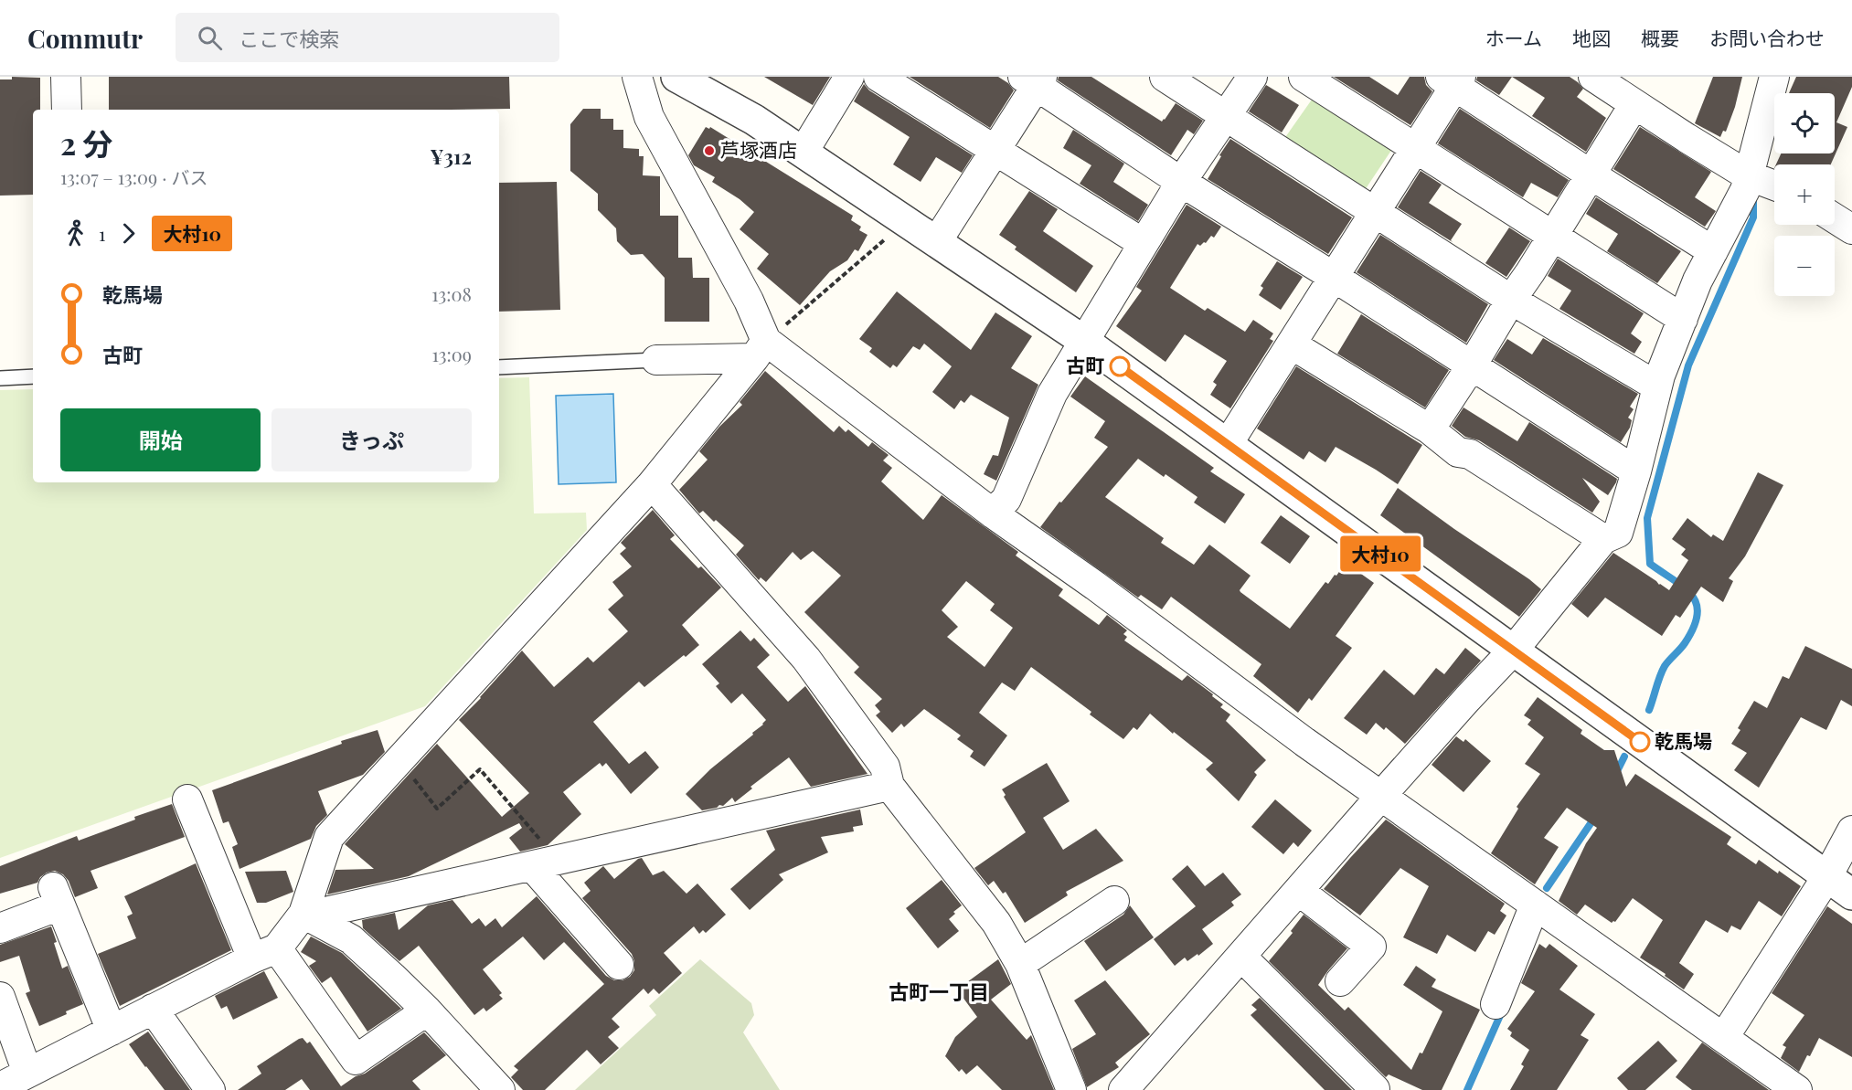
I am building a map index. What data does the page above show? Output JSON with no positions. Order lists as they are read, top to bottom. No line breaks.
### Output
{"districts":["古町一丁目"],"places":["芦塚酒店","古町","乾馬場"],"lines":["bus line 大村10"],"page":{"header":"Commutr","search":"ここで検索","nav":["ホーム","地図","概要","お問い合わせ"],"on_map":"大村10","map_buttons":["+","−"],"heading":["2 分","13:07 – 13:09 · バス","¥312"],"legs":["1","大村10"],"list":[{"name":"乾馬場","value":"13:08"},{"name":"古町","value":"13:09"}],"buttons":["開始","きっぷ"]}}
